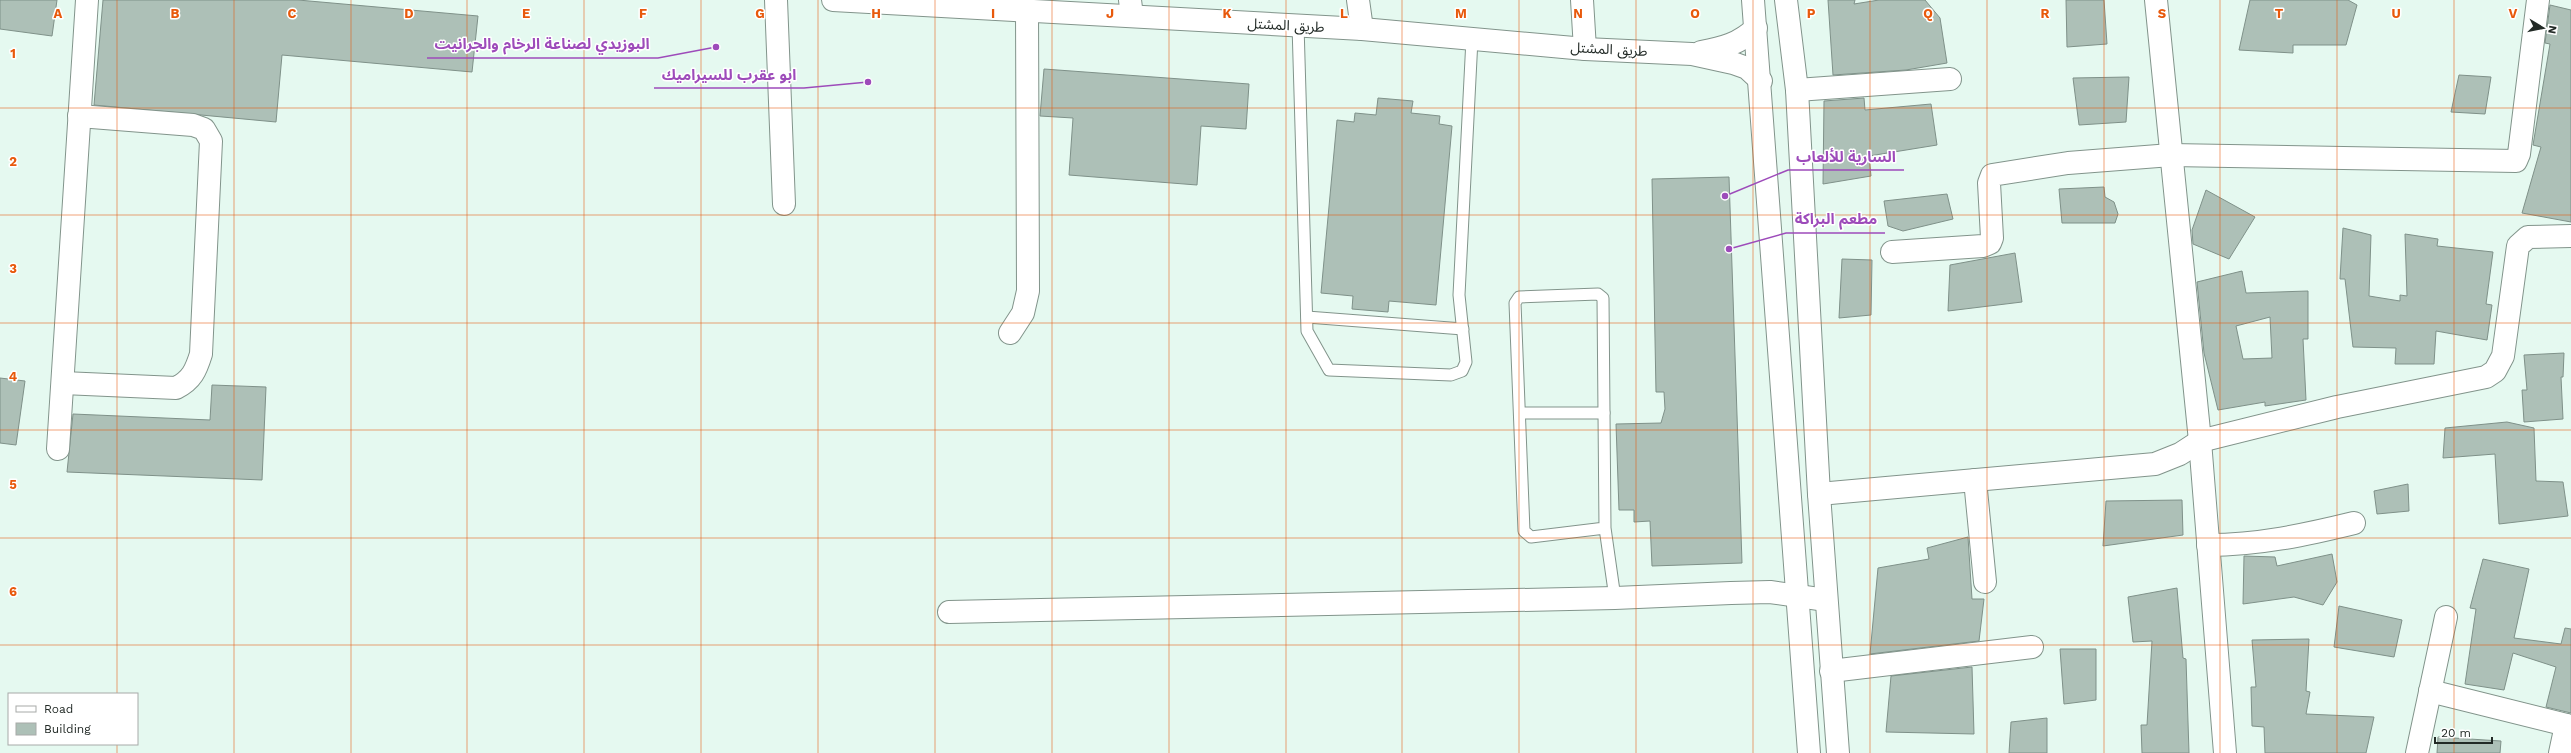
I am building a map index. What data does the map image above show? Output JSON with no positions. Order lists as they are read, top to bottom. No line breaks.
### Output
{"streets":{"main road":["طريق المشتل"]},"places":["البوزيدي لصناعة الرخام والجرانيت","ابو عقرب للسيراميك","السارية للألعاب","مطعم البراكة"],"legend":["Road","Building"],"scale_bar":"20 m","north":"right","grid":{"columns":["A","B","C","D","E","F","G","H","I","J","K","L","M","N","O","P","Q","R","S","T","U","V"],"rows":["1","2","3","4","5","6"]}}
